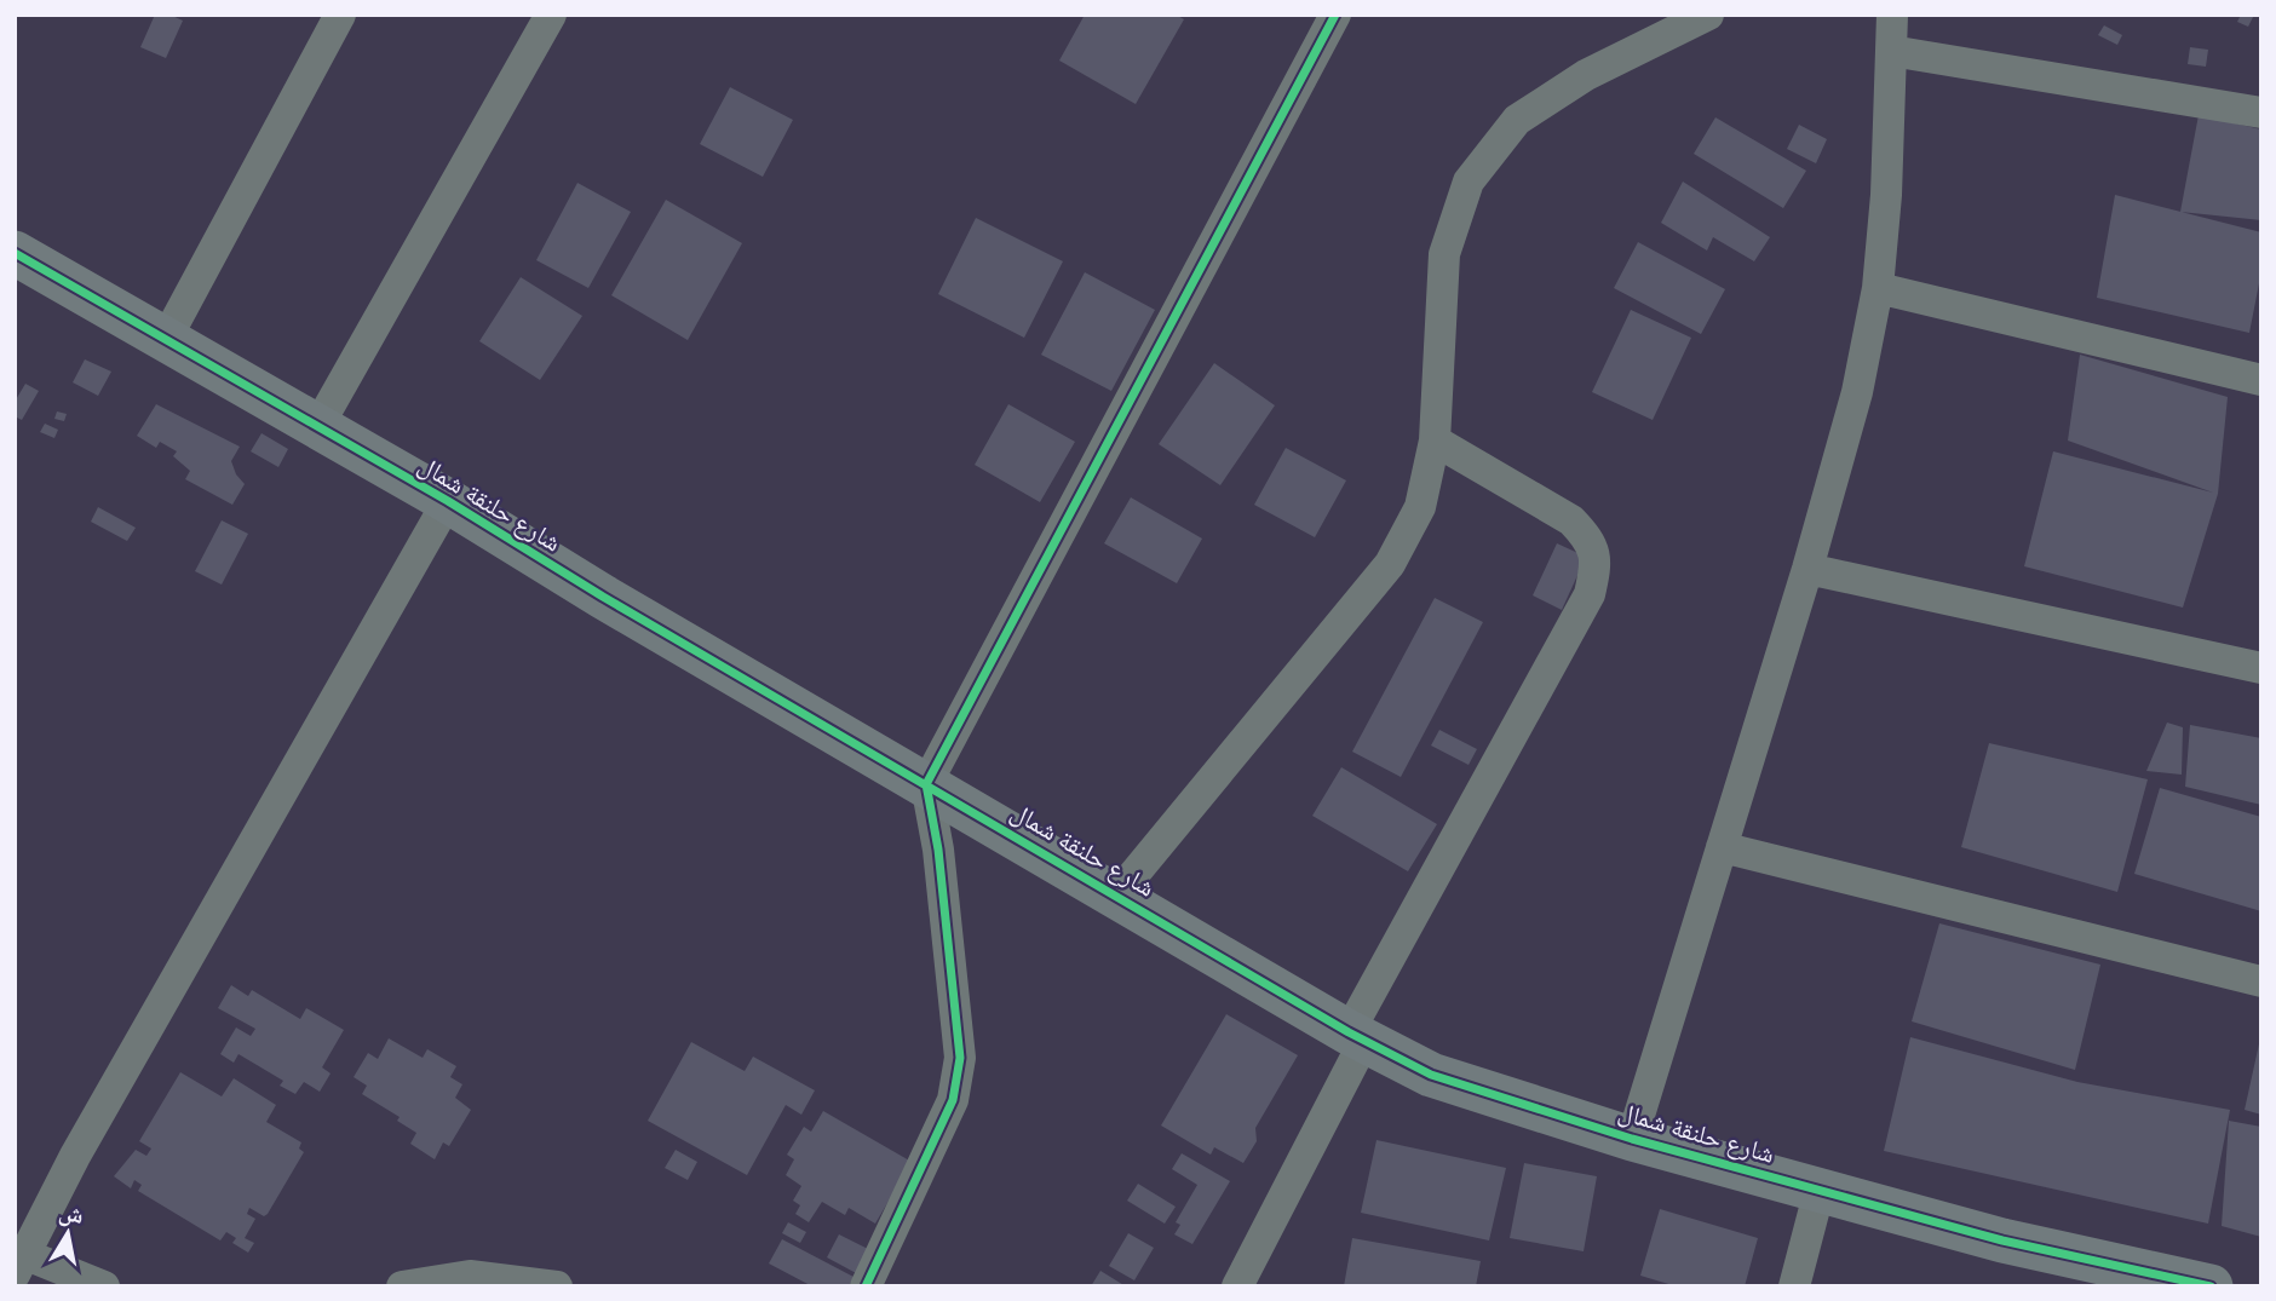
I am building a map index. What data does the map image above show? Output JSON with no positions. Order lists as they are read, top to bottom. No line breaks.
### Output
{"streets":{"street":["شارع حلنقة شمال"]},"north":"top"}
